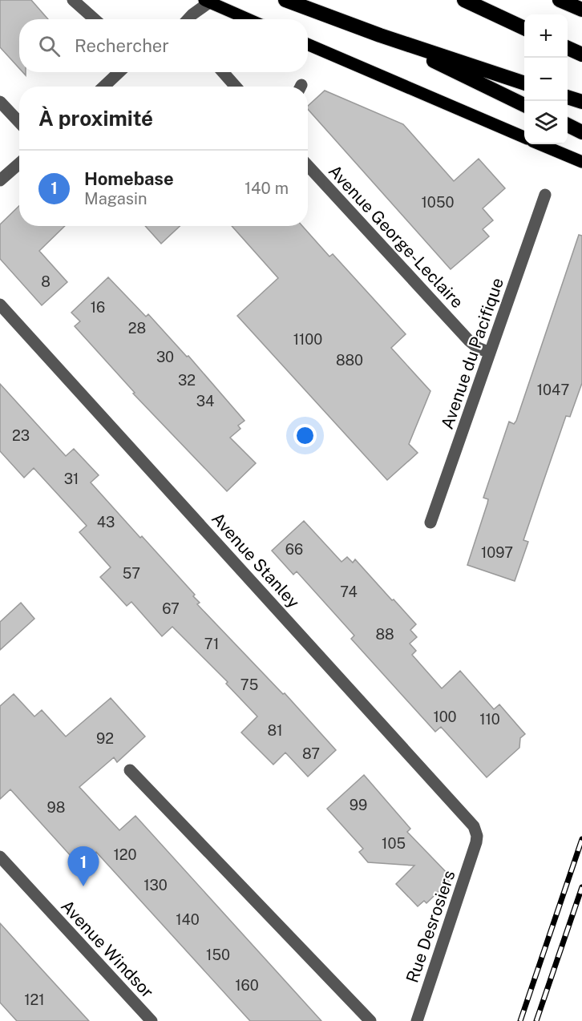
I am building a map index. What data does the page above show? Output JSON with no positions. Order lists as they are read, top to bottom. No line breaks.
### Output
{"streets":{"street":["Avenue George-Leclaire","Avenue du Pacifique","Avenue Stanley","Rue Desrosiers","Avenue Windsor"]},"crossings":[["Avenue George-Leclaire","Avenue du Pacifique"],["Avenue Stanley","Rue Desrosiers"]],"house_numbers":["1050","8","16","28","1100","30","880","32","1047","34","23","31","43","66","1097","57","74","67","88","71","75","100","110","81","92","87","99","98","105","120","130","140","150","160","121"],"page":{"map_buttons":["+","−"],"search":"Rechercher","heading":"À proximité","list":[{"mark":"1","name":"Homebase","note":"Magasin","value":"140 m"}],"pins":"1"}}
